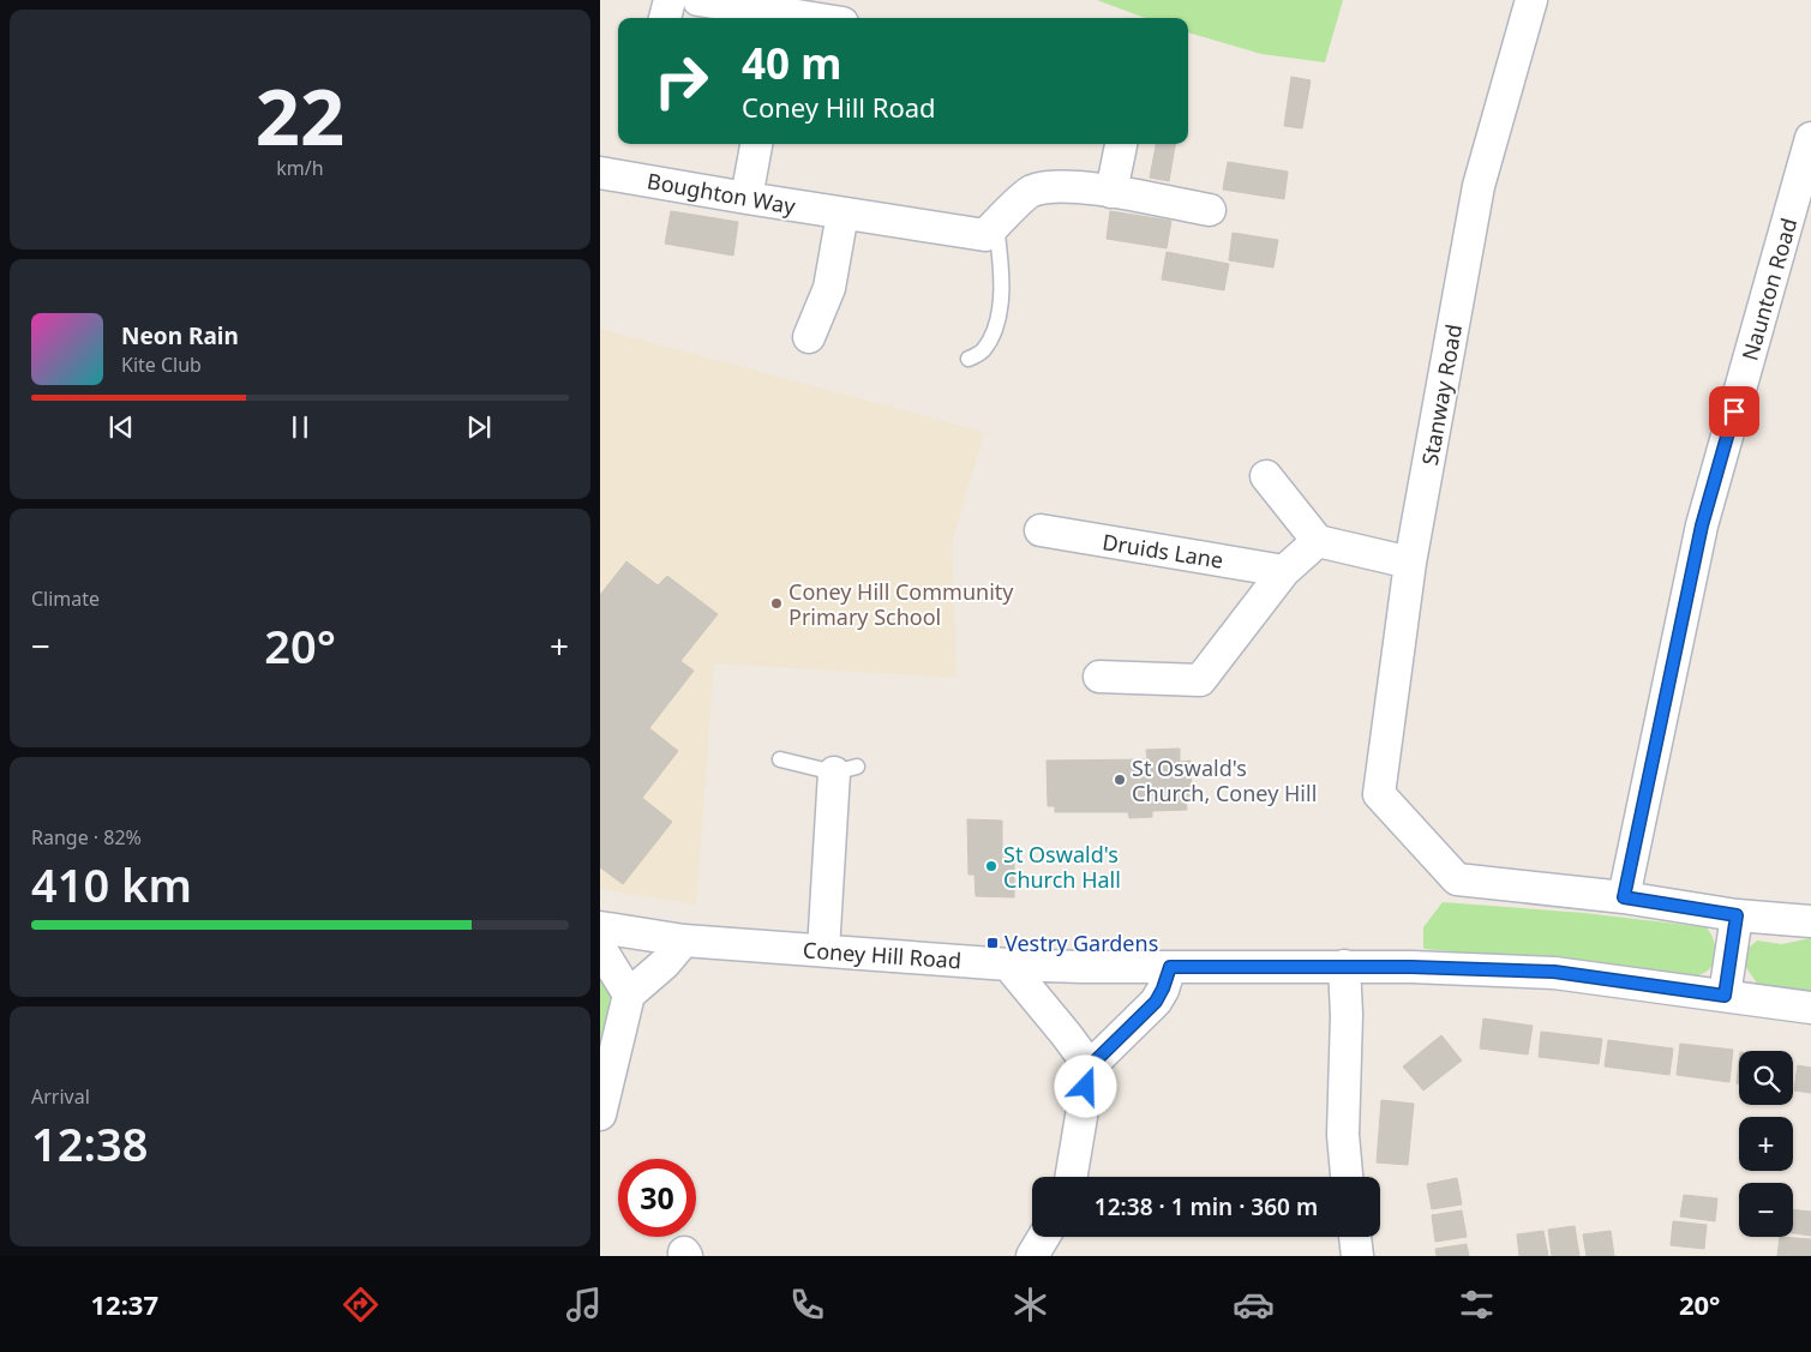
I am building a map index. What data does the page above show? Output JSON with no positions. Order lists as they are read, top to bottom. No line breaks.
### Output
{"streets":{"street":["Boughton Way","Naunton Road","Stanway Road","Druids Lane","Coney Hill Road"]},"crossings":[["Naunton Road","Stanway Road"]],"places":{"other":["Coney Hill Community Primary School","St Oswald's Church, Coney Hill","St Oswald's Church Hall"],"transit":["Vestry Gardens"]},"page":{"tile":[["22","km/h"],"Climate",["Range · 82%","410 km"],["Arrival","12:38"]],"turn":["40 m","Coney Hill Road"],"song":["Neon Rain","Kite Club"],"heat":["−","20°","+"],"map_buttons":["+","−"],"limit":"30","trip":"12:38 · 1 min · 360 m","tabs":["12:37","20°"]}}
